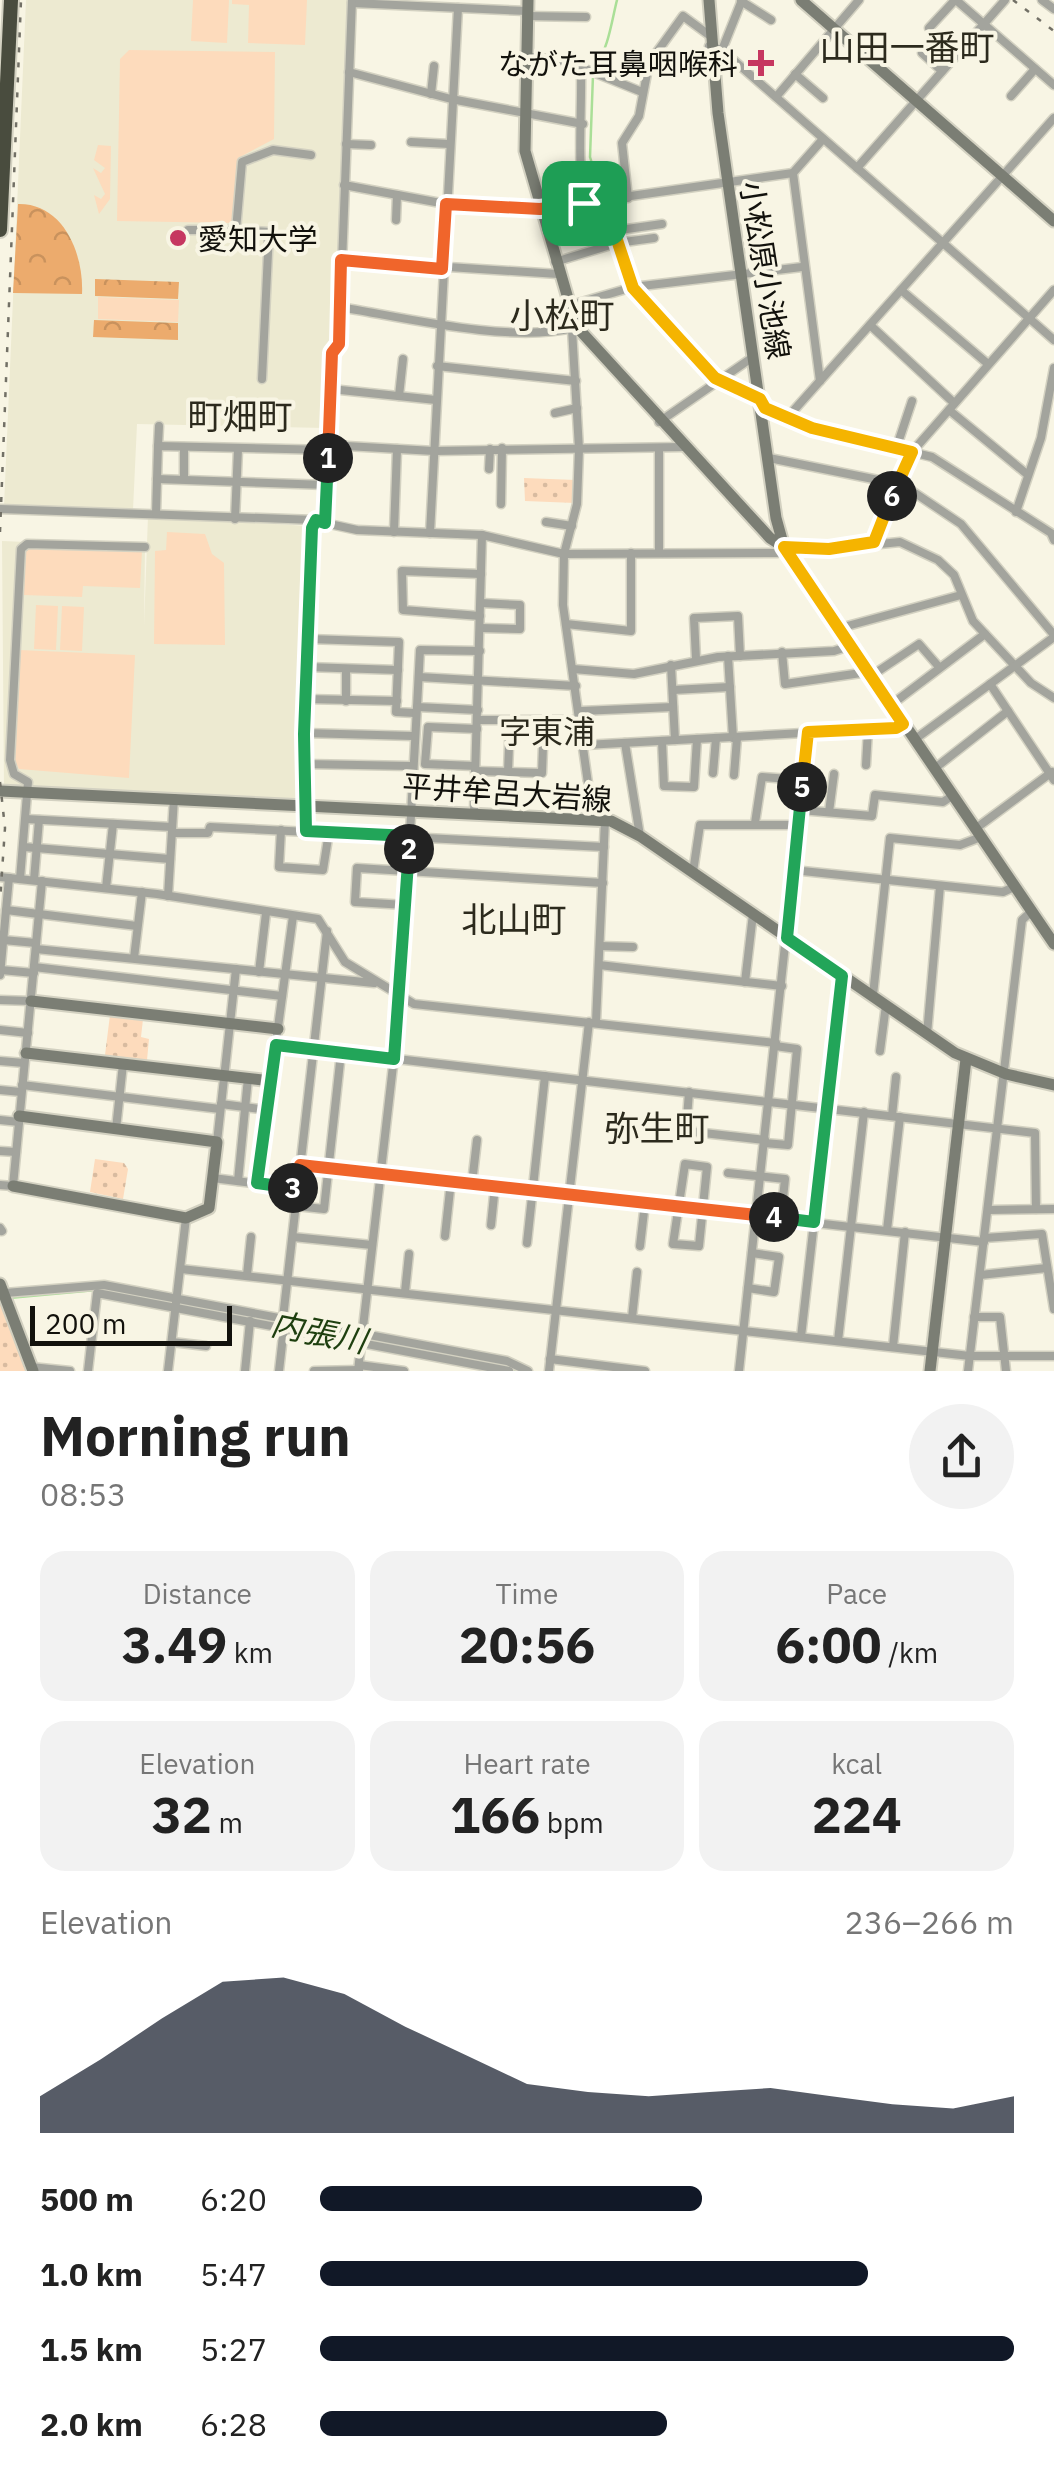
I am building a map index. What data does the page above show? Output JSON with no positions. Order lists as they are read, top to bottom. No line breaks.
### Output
{"streets":{"street":["小松原小池線","平井牟呂大岩線"]},"districts":["山田一番町","小松町","町畑町","字東浦","北山町","弥生町"],"water":["内張川"],"places":{"health":["ながた耳鼻咽喉科"],"other":["愛知大学"]},"scale_bar":"200 m","page":{"pins":["1","6","5","2","3","4"],"scale":"200 m","heading":["Morning run","08:53"],"stats":[["Distance","3.49 km"],["Time","20:56"],["Pace","6:00 /km"],["Elevation","32 m"],["Heart rate","166 bpm"],["kcal","224"]],"chart":["Elevation","236–266 m"],"list":[{"name":"500 m","note":"6:20"},{"name":"1.0 km","note":"5:47"},{"name":"1.5 km","note":"5:27"},{"name":"2.0 km","note":"6:28"}]}}
